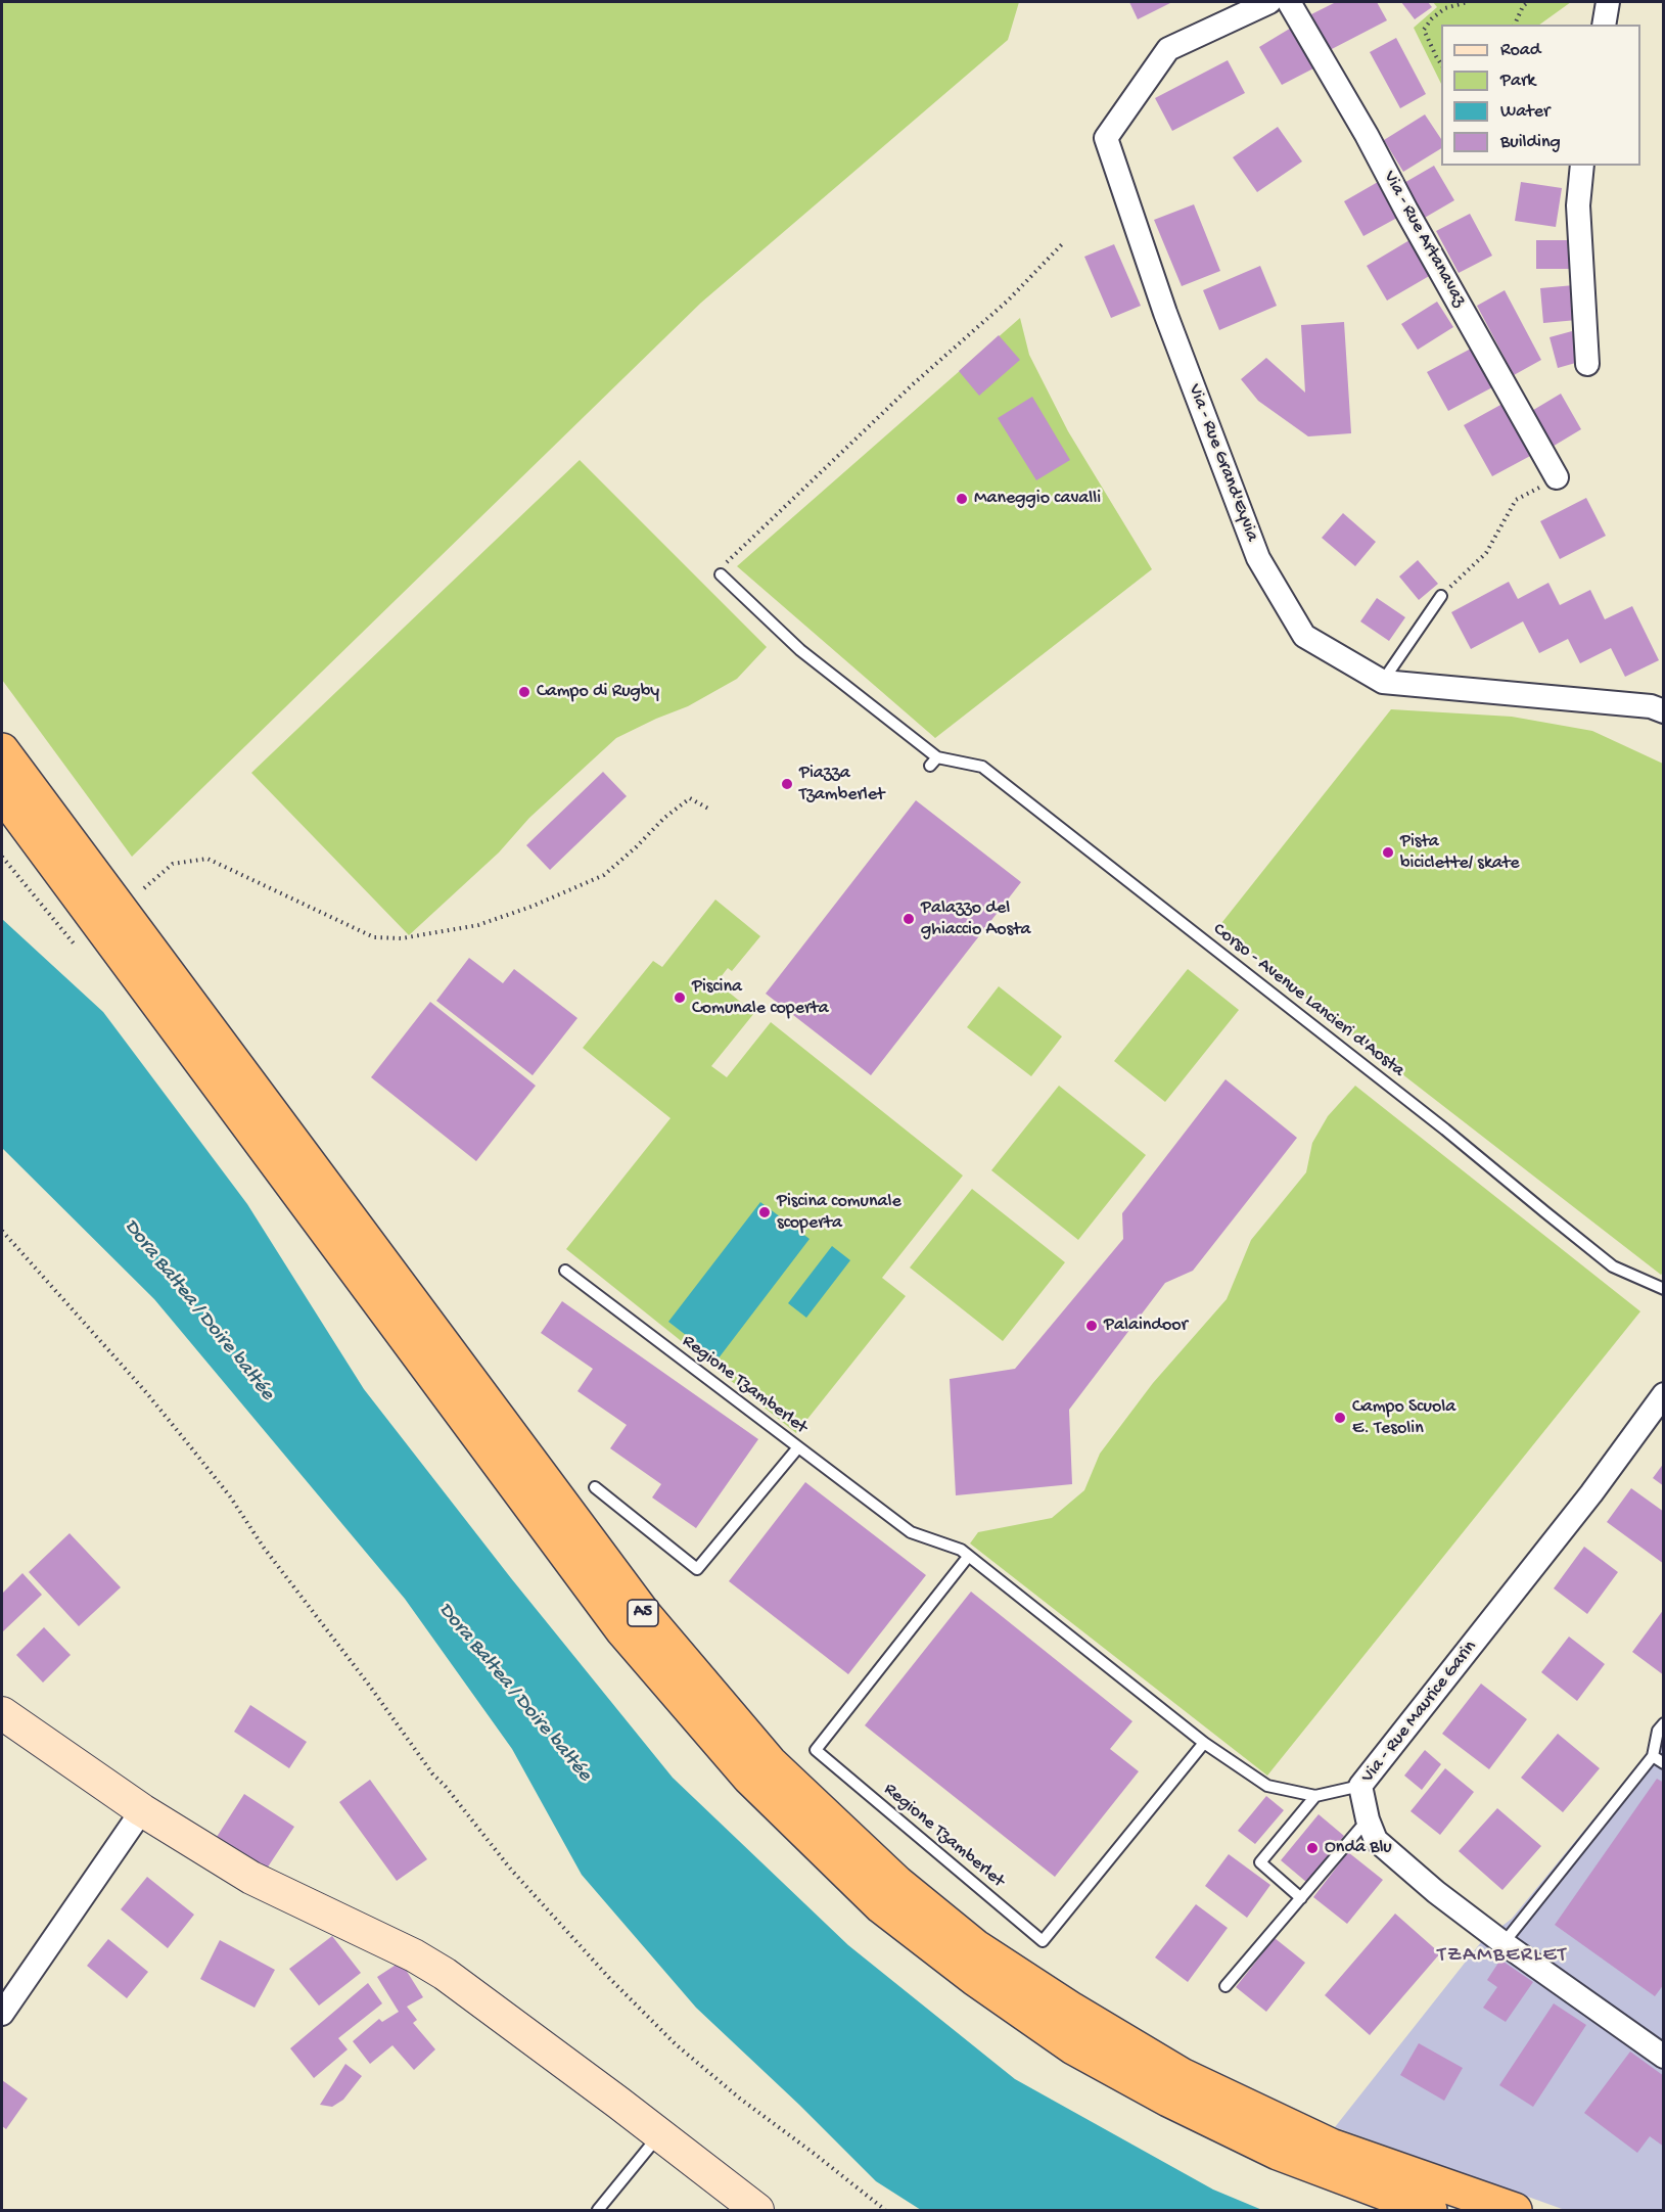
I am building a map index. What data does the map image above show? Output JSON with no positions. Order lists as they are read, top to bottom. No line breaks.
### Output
{"streets":{"highway":["A5"],"street":["Via - Rue Artanavaz","Via - Rue Grand'Eyvia","Via - Rue Maurice Garin"],"lane":["Corso - Avenue Lancieri d'Aosta","Regione Tzamberlet"]},"crossings":[["Regione Tzamberlet","Via - Rue Maurice Garin"]],"districts":["TZAMBERLET"],"water":["Dora Baltea / Doire baltée"],"places":["Maneggio cavalli","Campo di Rugby","Piazza Tzamberlet","Pista biciclette/ skate","Palazzo del ghiaccio Aosta","Piscina Comunale coperta","Piscina comunale scoperta","Palaindoor","Campo Scuola E. Tesolin","Onda Blu"],"legend":["Road","Park","Water","Building"]}
